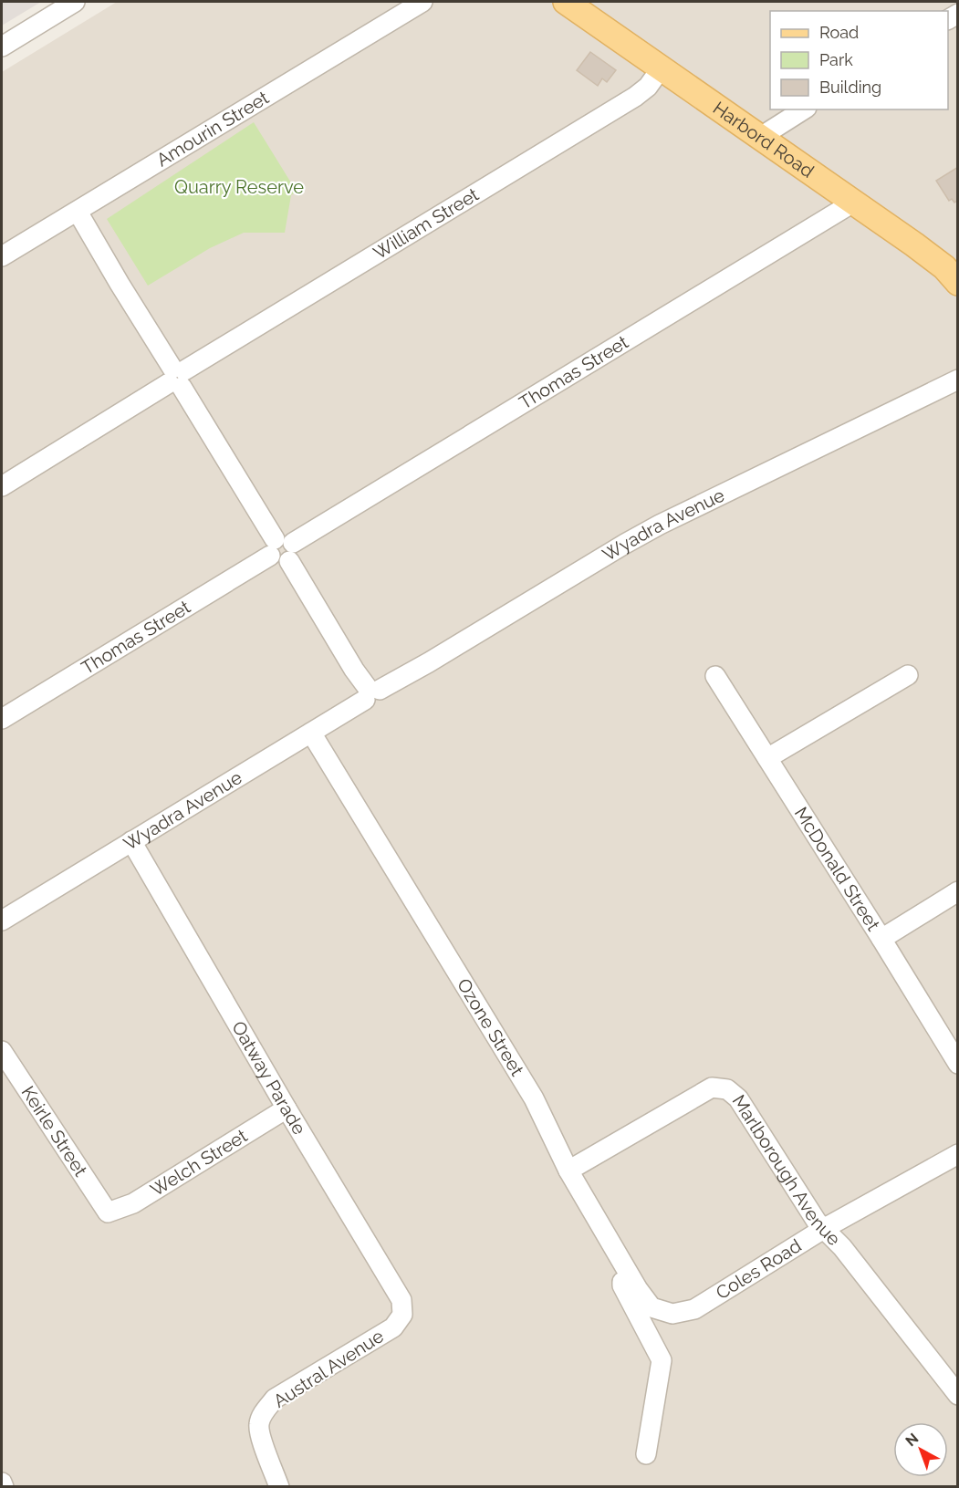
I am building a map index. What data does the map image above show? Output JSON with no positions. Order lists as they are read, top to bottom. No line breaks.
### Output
{"streets":{"main road":["Harbord Road"],"street":["Amourin Street","William Street","Thomas Street","Wyadra Avenue","McDonald Street","Ozone Street","Oatway Parade","Keirle Street","Welch Street","Marlborough Avenue","Coles Road","Austral Avenue"]},"crossings":[["Harbord Road","William Street"],["Harbord Road","Thomas Street"],["Wyadra Avenue","Ozone Street"],["Wyadra Avenue","Oatway Parade"],["Ozone Street","Marlborough Avenue"],["Ozone Street","Coles Road"],["Oatway Parade","Welch Street"],["Oatway Parade","Austral Avenue"],["Keirle Street","Welch Street"],["Marlborough Avenue","Coles Road"]],"parks":["Quarry Reserve"],"legend":["Road","Park","Building"],"north":"top left"}
